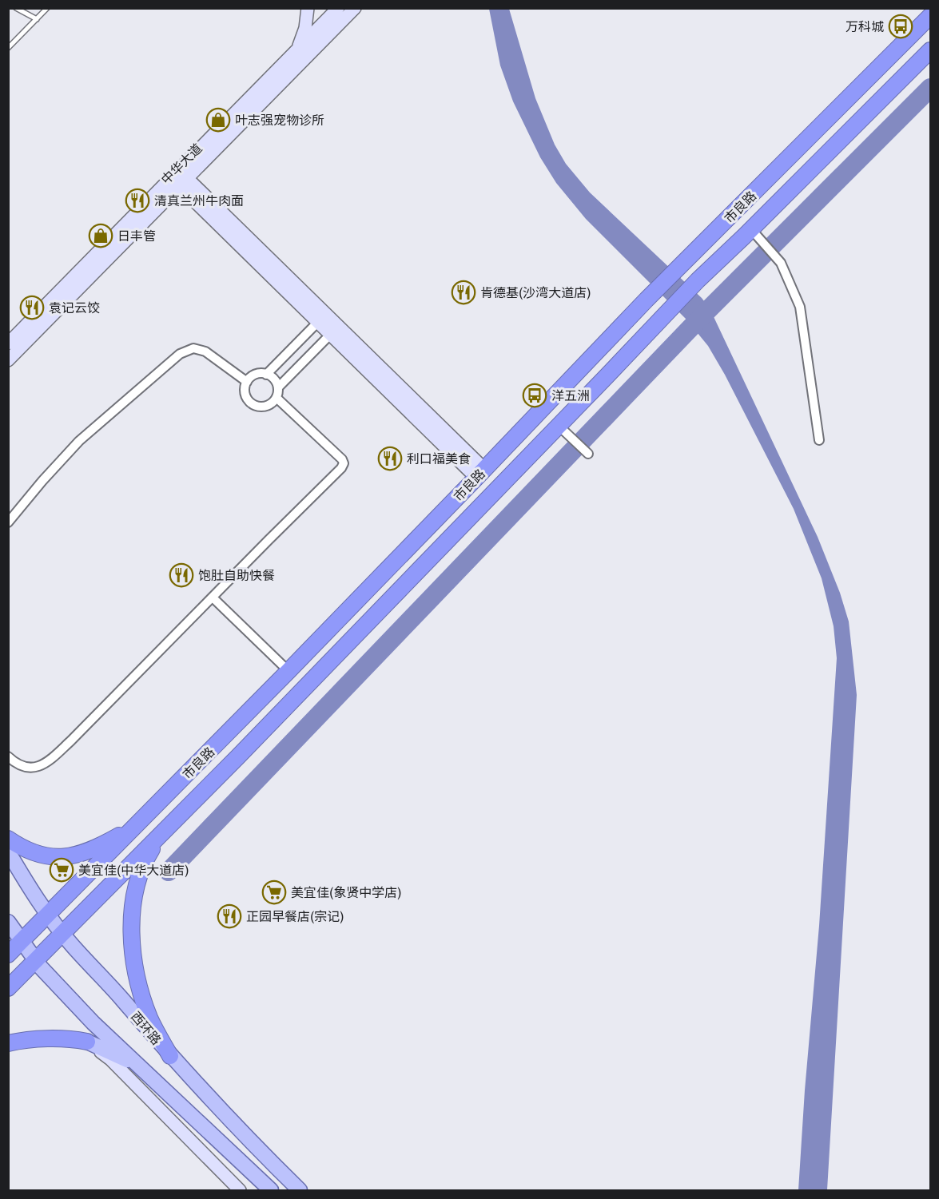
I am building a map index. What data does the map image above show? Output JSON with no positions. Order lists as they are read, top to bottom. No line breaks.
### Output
{"streets":{"highway":["市良路"],"main road":["西环路"],"street":["中华大道"]},"crossings":[["市良路","西环路"]],"places":{"bus stop":["万科城","洋五洲"],"shop":["叶志强宠物诊所","日丰管"],"restaurant":["清真兰州牛肉面","肯德基(沙湾大道店)","袁记云饺","利口福美食","饱肚自助快餐","正园早餐店(宗记)"],"supermarket":["美宜佳(中华大道店)","美宜佳(象贤中学店)"]}}
